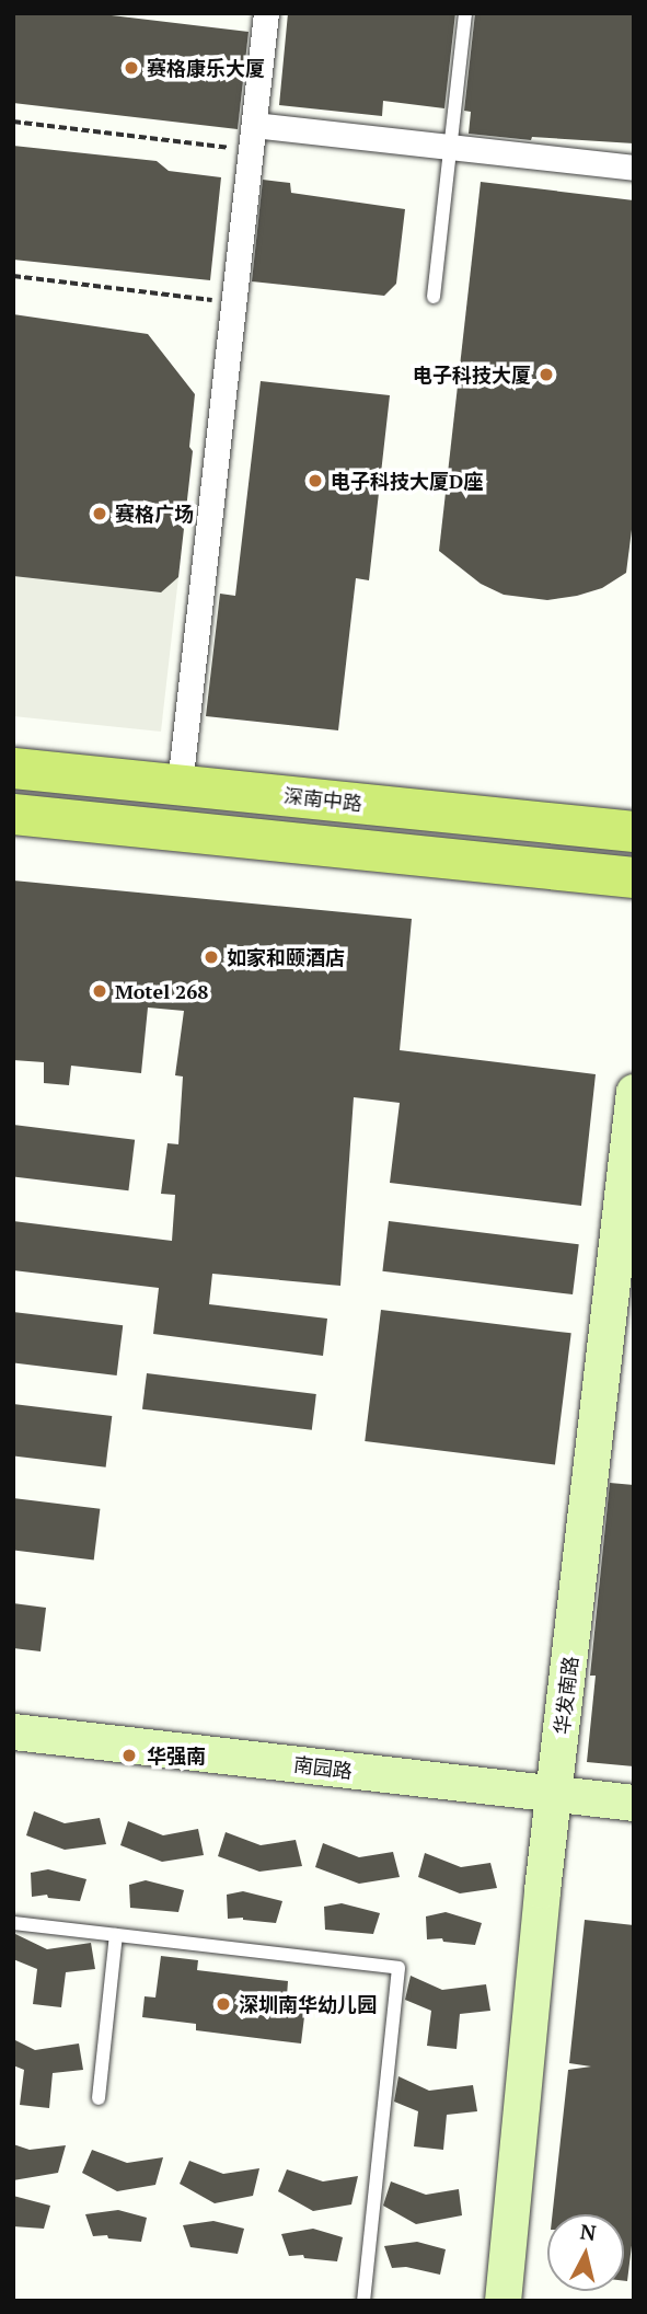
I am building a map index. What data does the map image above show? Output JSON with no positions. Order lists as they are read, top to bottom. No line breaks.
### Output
{"streets":{"main road":["深南中路","华发南路","南园路"]},"crossings":[["华发南路","南园路"]],"places":["赛格康乐大厦","电子科技大厦","电子科技大厦D座","赛格广场","如家和颐酒店","Motel 268","华强南","深圳南华幼儿园"],"north":"top"}
